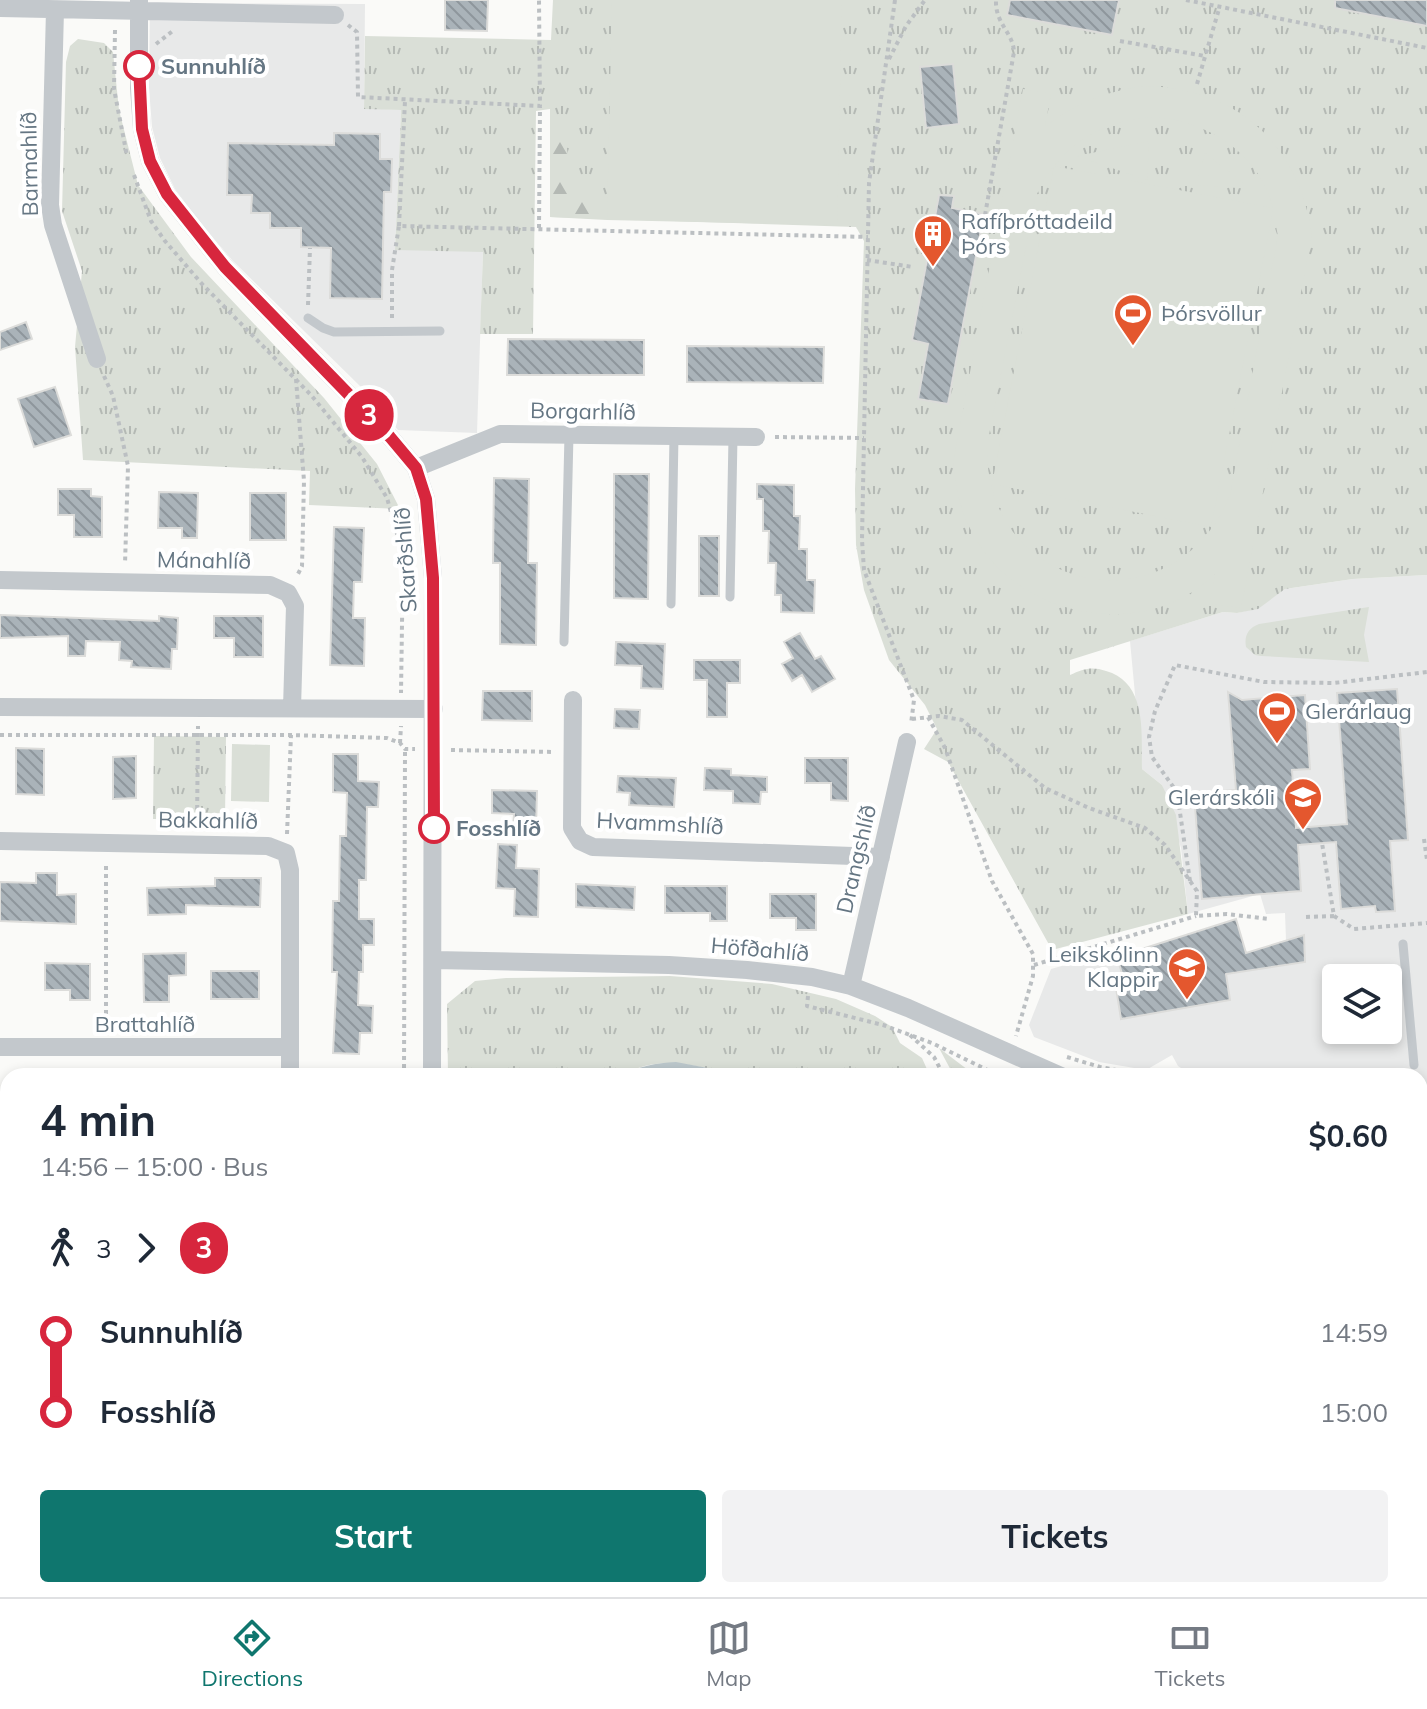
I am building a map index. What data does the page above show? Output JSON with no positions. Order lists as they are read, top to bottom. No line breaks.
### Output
{"streets":{"street":["Barmahlíð","Borgarhlíð","Mánahlíð","Skarðshlíð","Bakkahlíð","Hvammshlíð","Drangshlíð","Höfðahlíð","Brattahlíð"]},"crossings":[["Borgarhlíð","Skarðshlíð"],["Skarðshlíð","Höfðahlíð"],["Hvammshlíð","Drangshlíð"],["Drangshlíð","Höfðahlíð"]],"places":{"other":["Sunnuhlíð","Fosshlíð"],"building":["Rafíþróttadeild Þórs"],"sports":["Þórsvöllur","Glerárlaug"],"school or university":["Glerárskóli","Leikskólinn Klappir"]},"lines":["bus line 3"],"page":{"on_map":"3","heading":["4 min","14:56 – 15:00 · Bus","$0.60"],"legs":["3","3"],"list":[{"name":"Sunnuhlíð","value":"14:59"},{"name":"Fosshlíð","value":"15:00"}],"buttons":["Start","Tickets"],"tabs":["Directions","Map","Tickets"]}}
